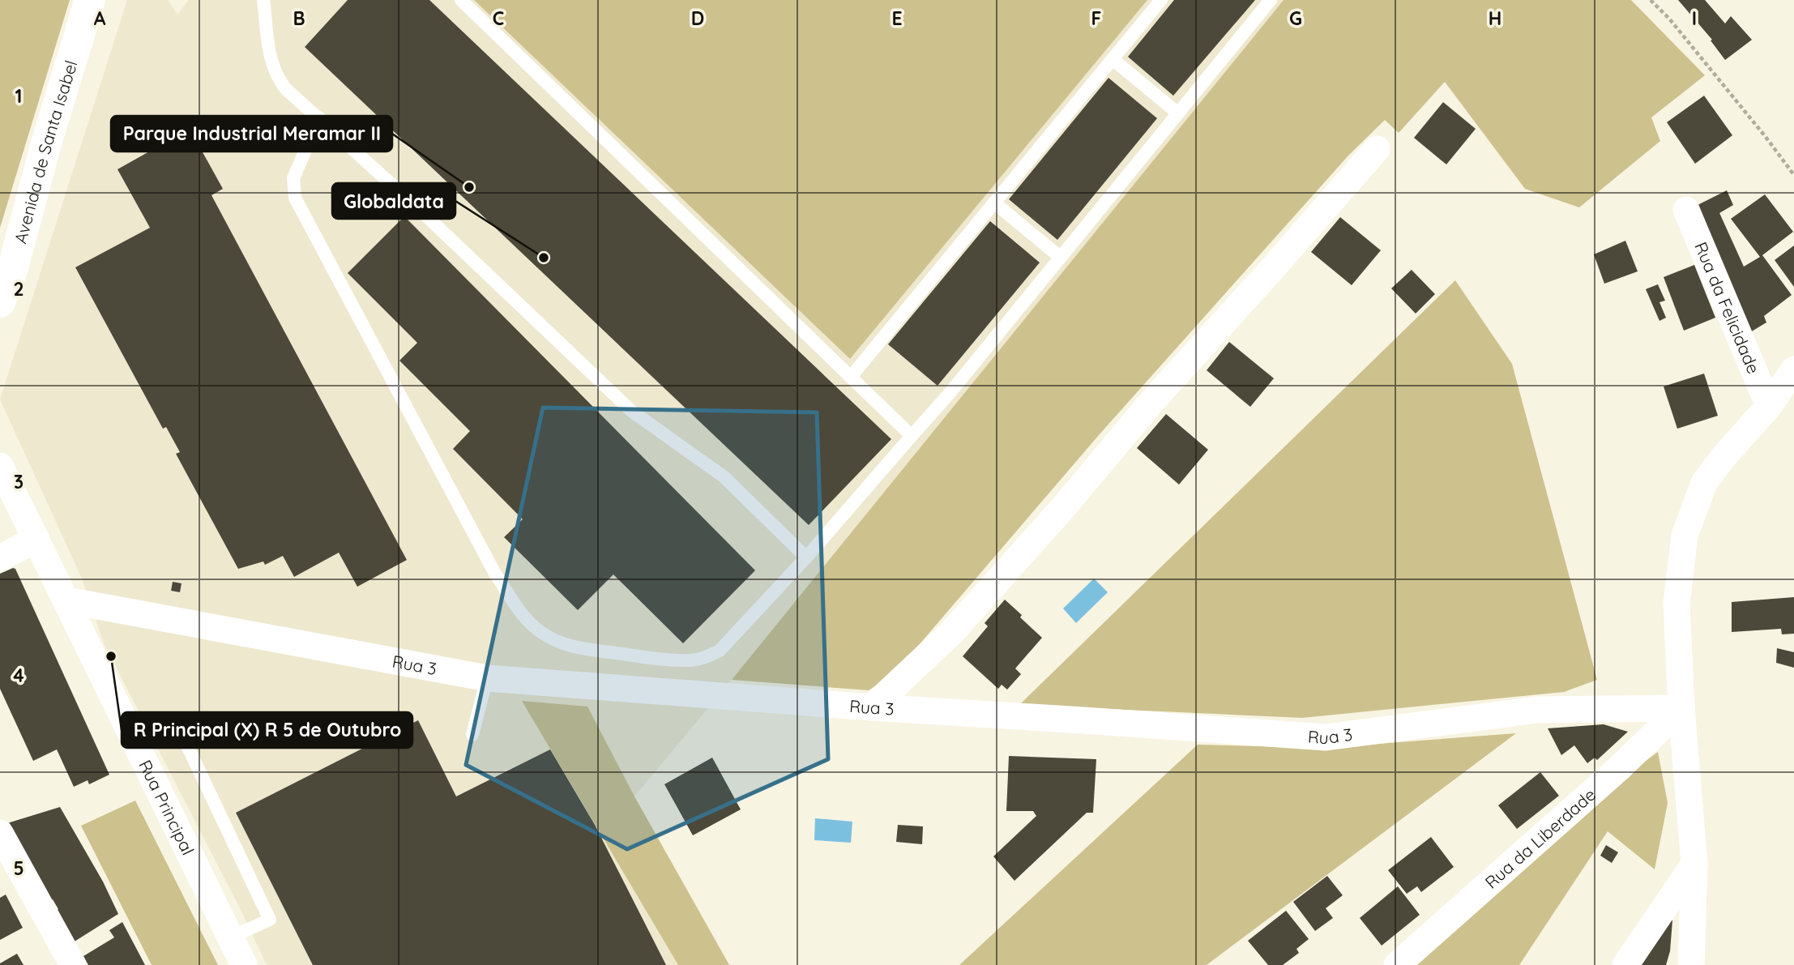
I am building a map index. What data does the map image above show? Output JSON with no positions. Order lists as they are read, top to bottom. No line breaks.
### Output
{"streets":{"main road":["Avenida de Santa Isabel"],"street":["Rua da Felicidade","Rua 3","Rua Principal","Rua da Liberdade"]},"crossings":[["Rua 3","Rua Principal"],["Rua 3","Rua da Liberdade"]],"places":["Parque Industrial Meramar II","Globaldata","R Principal (X) R 5 de Outubro"],"grid":{"columns":["A","B","C","D","E","F","G","H","I"],"rows":["1","2","3","4","5"]}}
